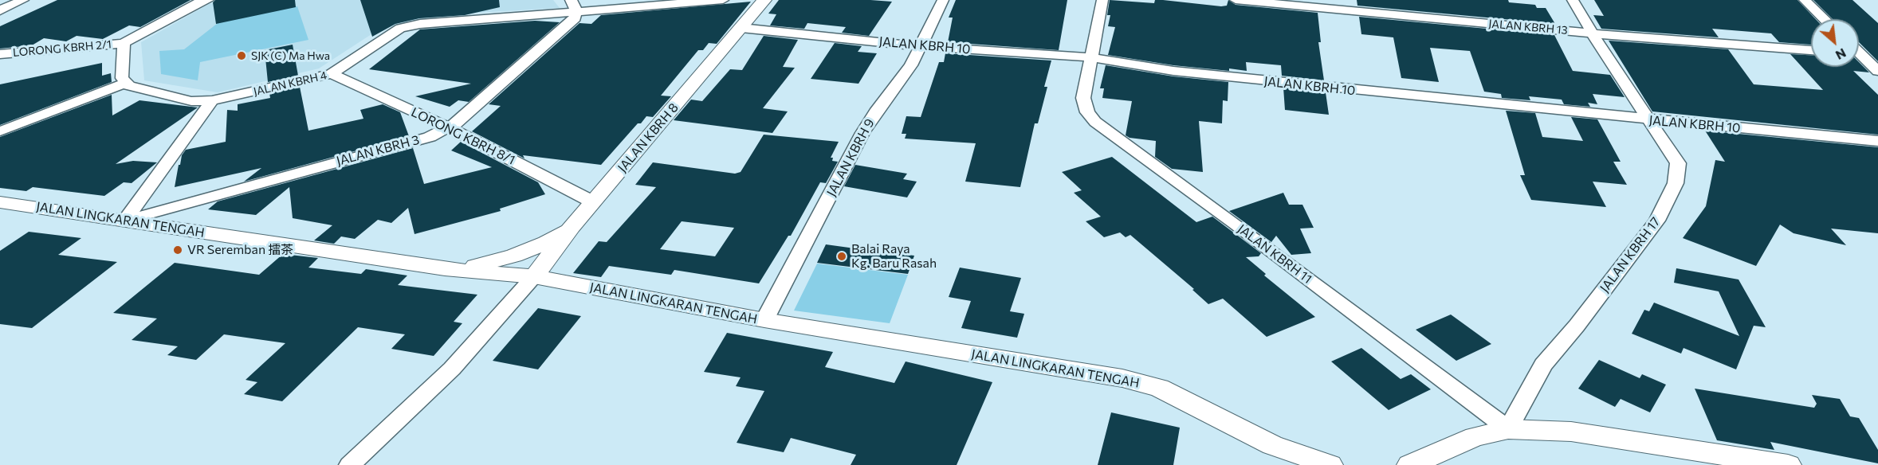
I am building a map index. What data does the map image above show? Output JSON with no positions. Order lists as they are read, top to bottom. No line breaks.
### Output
{"streets":{"street":["JALAN KBRH 13","JALAN KBRH 10","LORONG KBRH 2/1","JALAN KBRH 4","LORONG KBRH 8/1","JALAN KBRH 8","JALAN KBRH 3","JALAN KBRH 9","JALAN LINGKARAN TENGAH","JALAN KBRH 11","JALAN KBRH 17"]},"crossings":[["JALAN KBRH 13","JALAN KBRH 17"],["JALAN KBRH 10","JALAN KBRH 8"],["JALAN KBRH 10","JALAN KBRH 9"],["JALAN KBRH 10","JALAN KBRH 11"],["JALAN KBRH 10","JALAN KBRH 17"],["JALAN KBRH 4","LORONG KBRH 8/1"],["JALAN KBRH 4","JALAN KBRH 3"],["LORONG KBRH 8/1","JALAN KBRH 8"],["LORONG KBRH 8/1","JALAN KBRH 3"],["JALAN KBRH 8","JALAN LINGKARAN TENGAH"],["JALAN KBRH 3","JALAN LINGKARAN TENGAH"],["JALAN KBRH 9","JALAN LINGKARAN TENGAH"],["JALAN KBRH 11","JALAN KBRH 17"]],"places":["SJK (C) Ma Hwa","VR Seremban 擂茶","Balai Raya Kg. Baru Rasah"],"north":"bottom right"}
